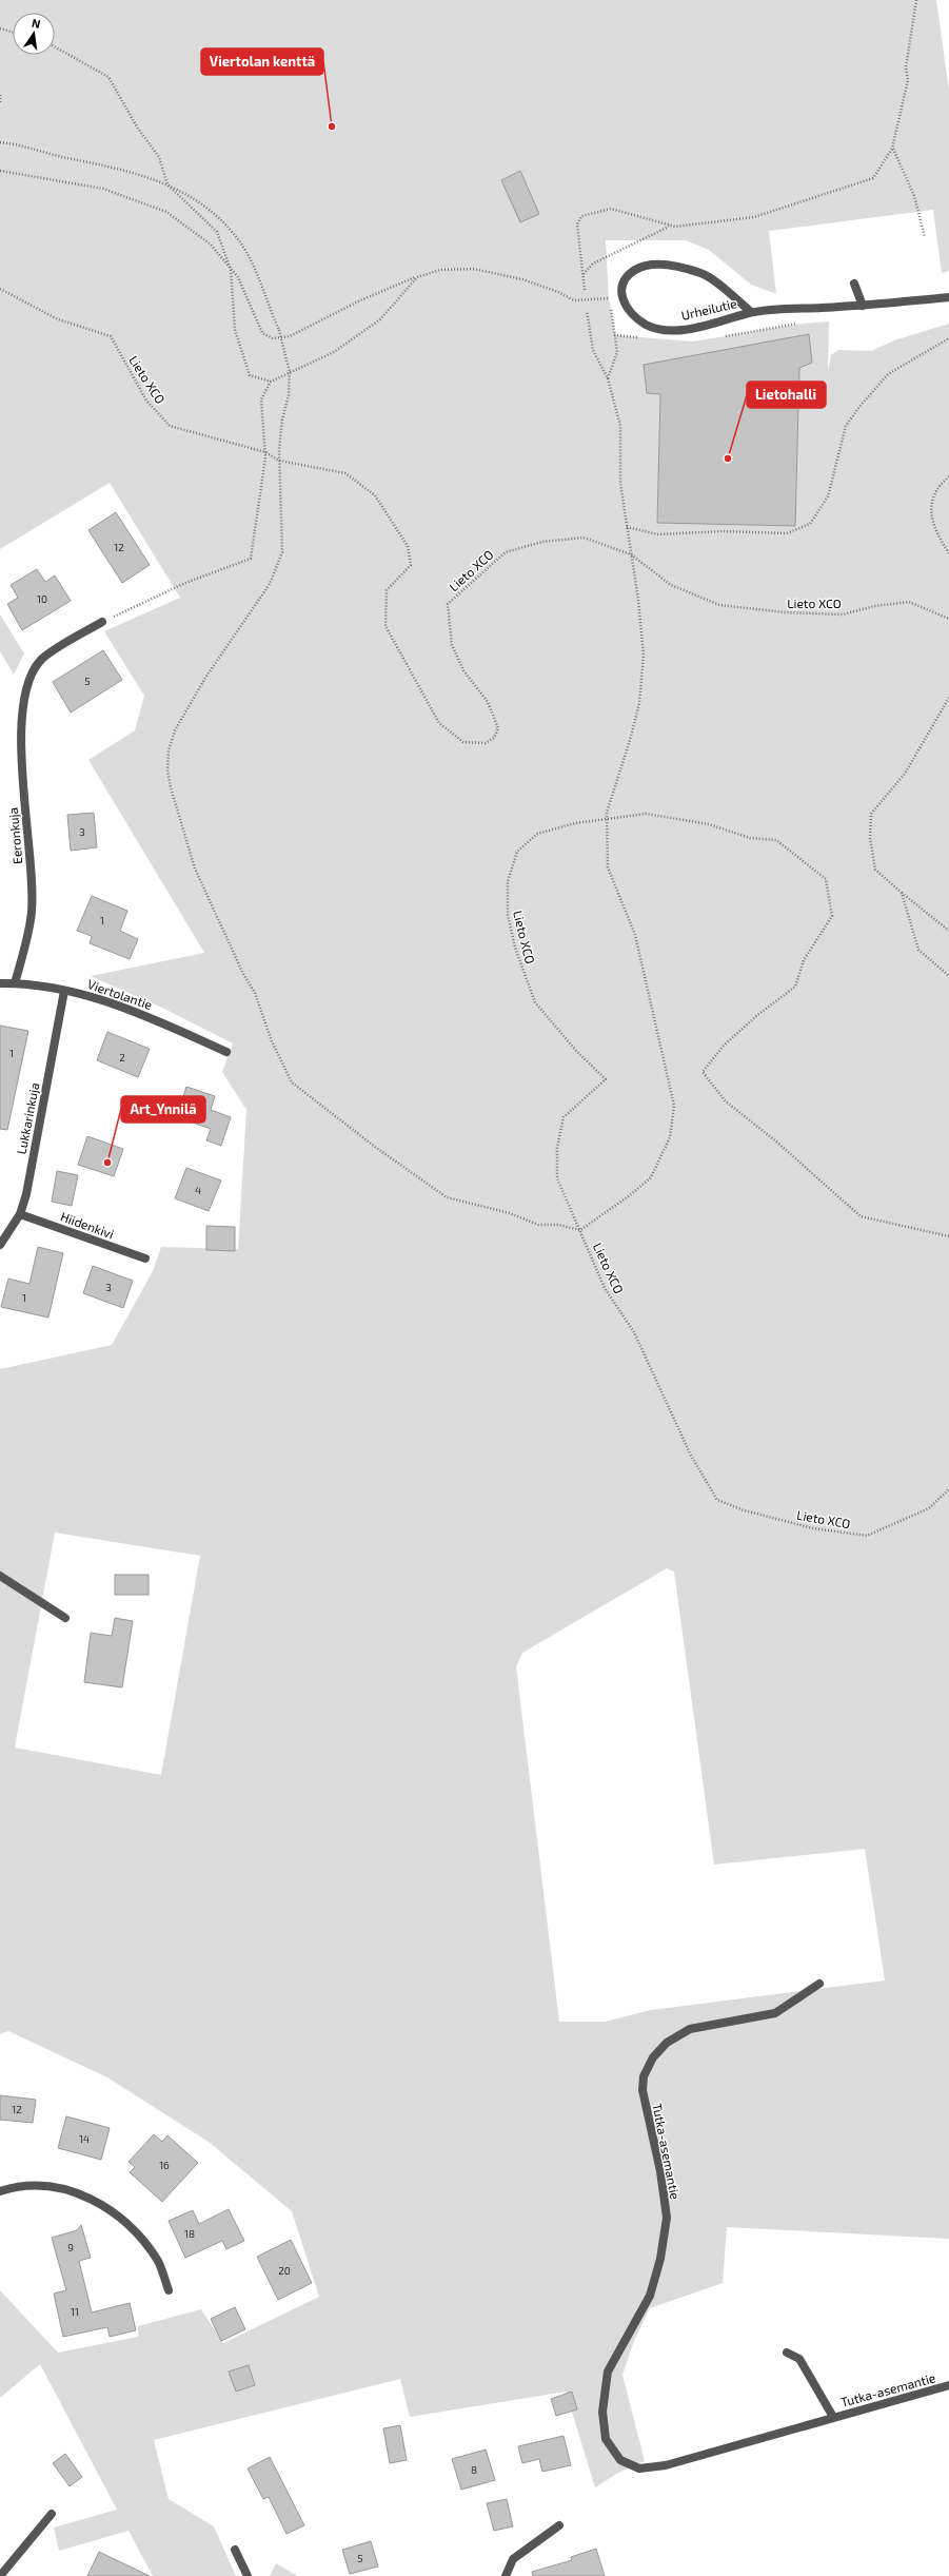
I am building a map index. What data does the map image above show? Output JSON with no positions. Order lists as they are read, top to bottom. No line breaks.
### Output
{"streets":{"street":["Urheilutie","Eeronkuja","Viertolantie","Lukkarinkuja","Hiidenkivi","Tutka-asemantie"],"path":["Lieto XCO"]},"crossings":[["Eeronkuja","Viertolantie"],["Viertolantie","Lukkarinkuja"],["Lukkarinkuja","Hiidenkivi"]],"places":["Viertolan kenttä","Lietohalli","Art_Ynnilä"],"house_numbers":["12","10","5","3","1","1","2","4","3","1","12","14","16","18","9","20","11","8","5"],"north":"top"}
